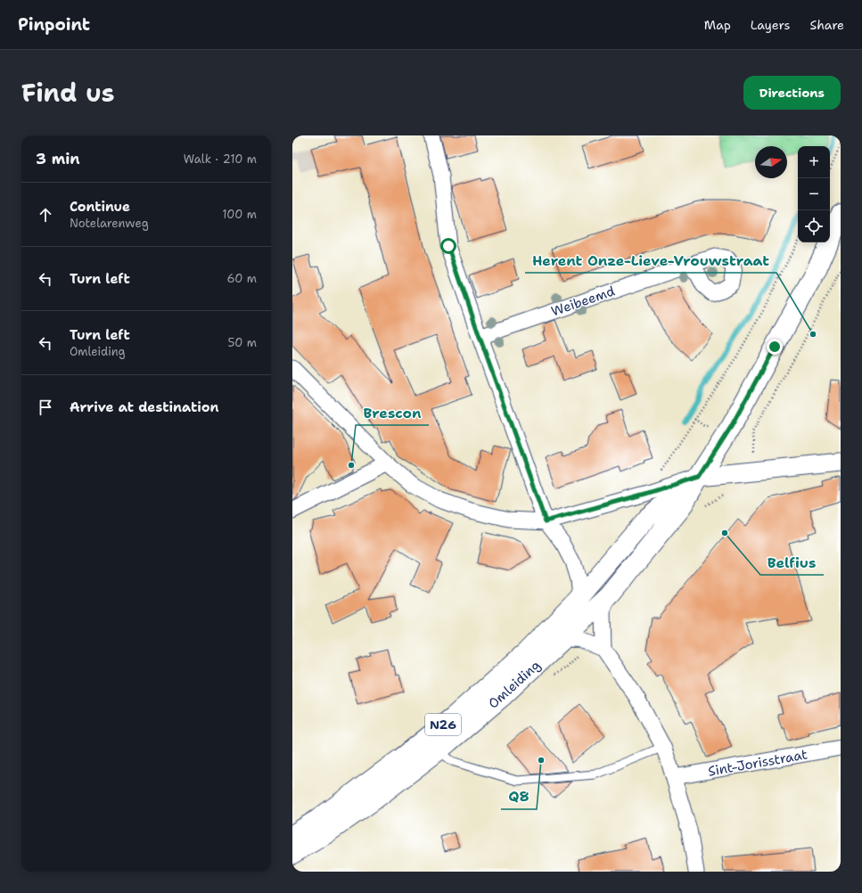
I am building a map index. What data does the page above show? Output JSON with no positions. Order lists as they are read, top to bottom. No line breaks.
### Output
{"streets":{"main road":["Omleiding","N26"],"street":["Weibeemd","Sint-Jorisstraat"]},"places":["Herent Onze-Lieve-Vrouwstraat","Brescon","Belfius","Q8"],"north":"right","page":{"header":"Pinpoint","nav":["Map","Layers","Share"],"title":"Find us","buttons":"Directions","heading":["3 min","Walk · 210 m"],"map_buttons":["+","−"],"list":[["Continue","Notelarenweg","100 m"],["Turn left","60 m"],["Turn left","Omleiding","50 m"],"Arrive at destination"]}}
